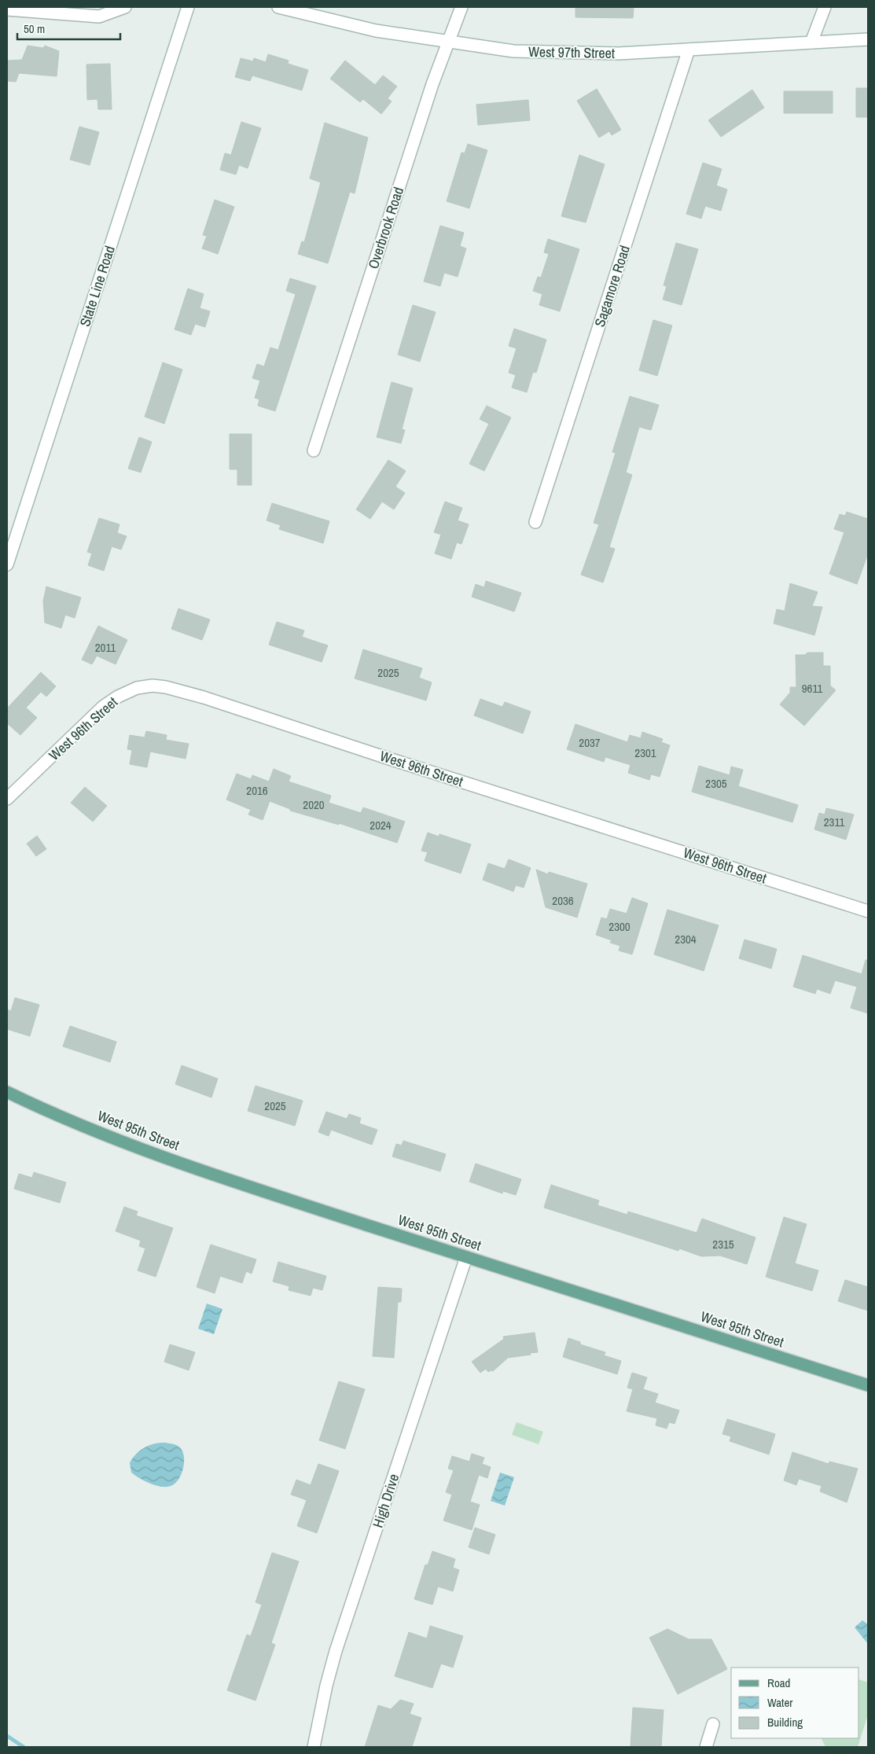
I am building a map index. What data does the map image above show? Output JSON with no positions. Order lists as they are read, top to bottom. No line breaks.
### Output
{"streets":{"main road":["West 95th Street"],"street":["West 97th Street","Overbrook Road","State Line Road","Sagamore Road","West 96th Street","High Drive"]},"crossings":[["West 97th Street","Overbrook Road"],["West 97th Street","Sagamore Road"],["West 95th Street","High Drive"]],"house_numbers":["2011","2025","9611","2037","2301","2305","2016","2020","2311","2024","2036","2300","2304","2025","2315"],"legend":["Road","Water","Building"],"scale_bar":"50 m"}
